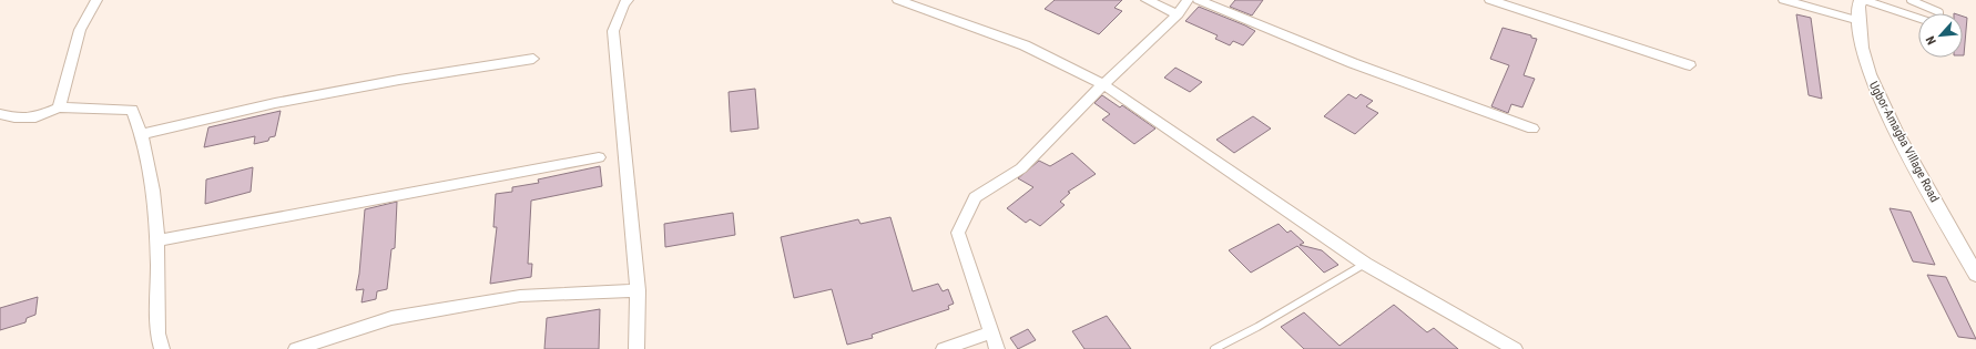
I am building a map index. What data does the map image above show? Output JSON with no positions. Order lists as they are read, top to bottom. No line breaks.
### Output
{"streets":{"street":["Ugbor-Amagba Village Road"]},"north":"bottom left"}
